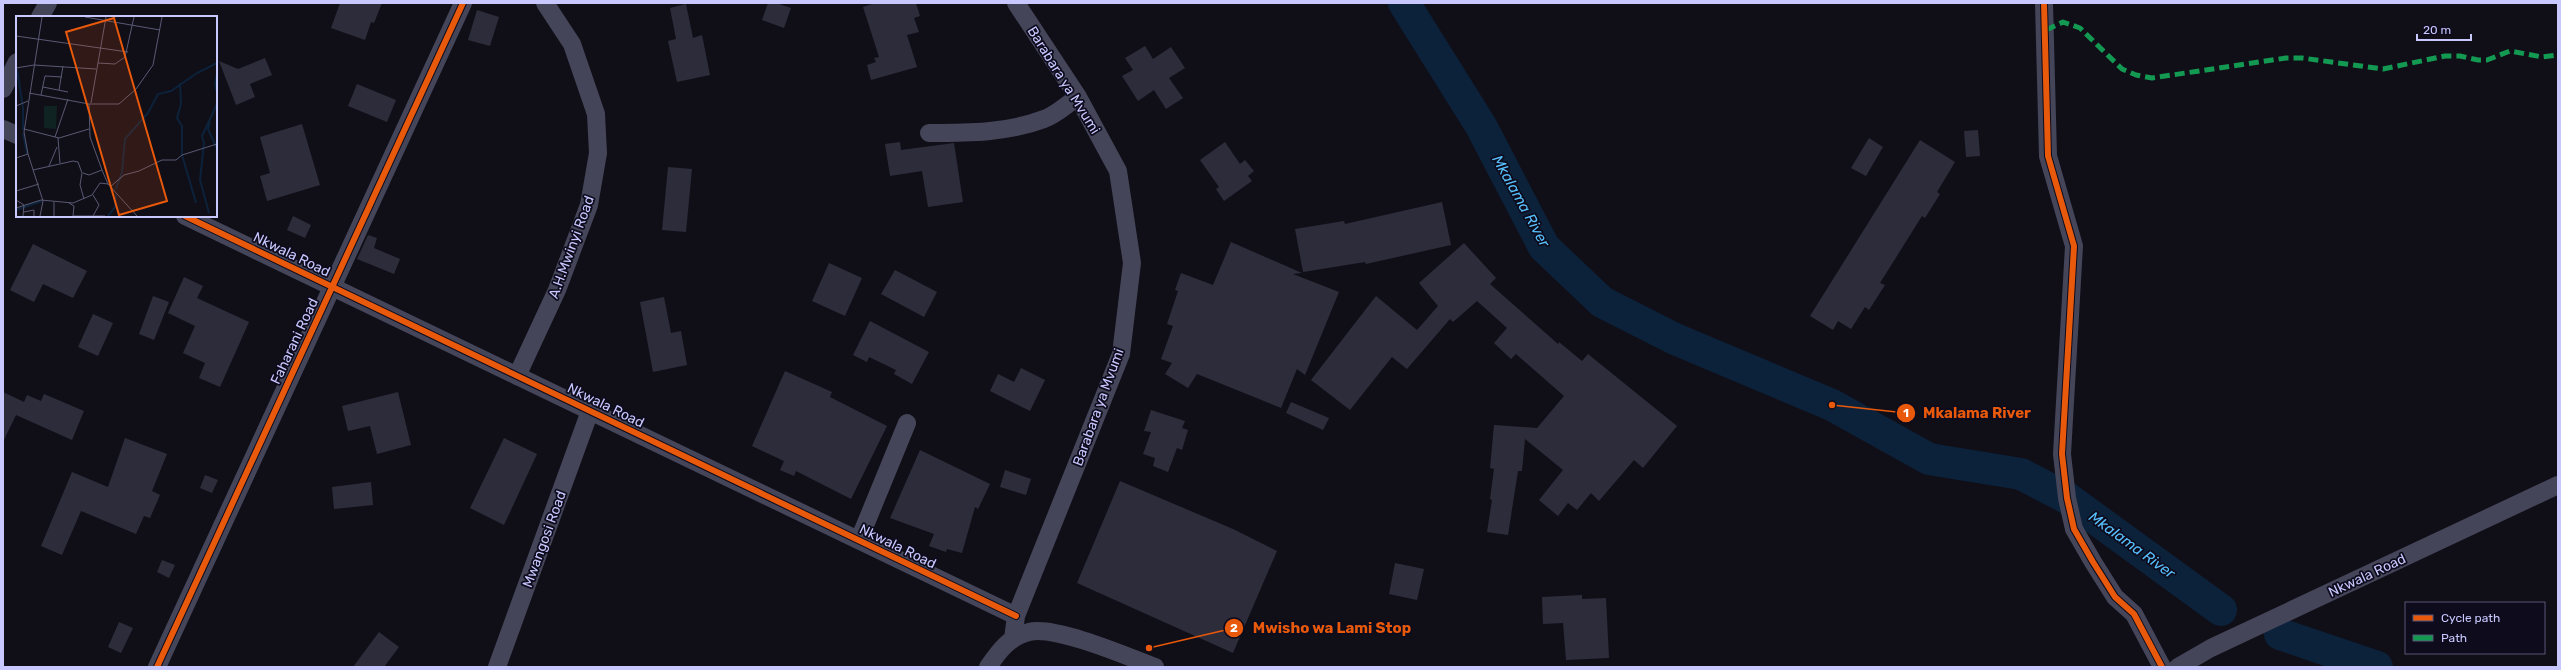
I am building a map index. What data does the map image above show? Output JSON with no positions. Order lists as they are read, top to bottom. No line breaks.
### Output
{"streets":{"street":["Barabara ya Mvumi","A.H.Mwinyi Road","Nkwala Road","Faharani Road","Mwangosi Road"]},"crossings":[["Barabara ya Mvumi","Nkwala Road"],["A.H.Mwinyi Road","Nkwala Road"],["Nkwala Road","Faharani Road"],["Nkwala Road","Mwangosi Road"]],"water":["Mkalama River"],"places":["Mkalama River","Mwisho wa Lami Stop"],"legend":["Cycle path","Path"],"scale_bar":"20 m"}
